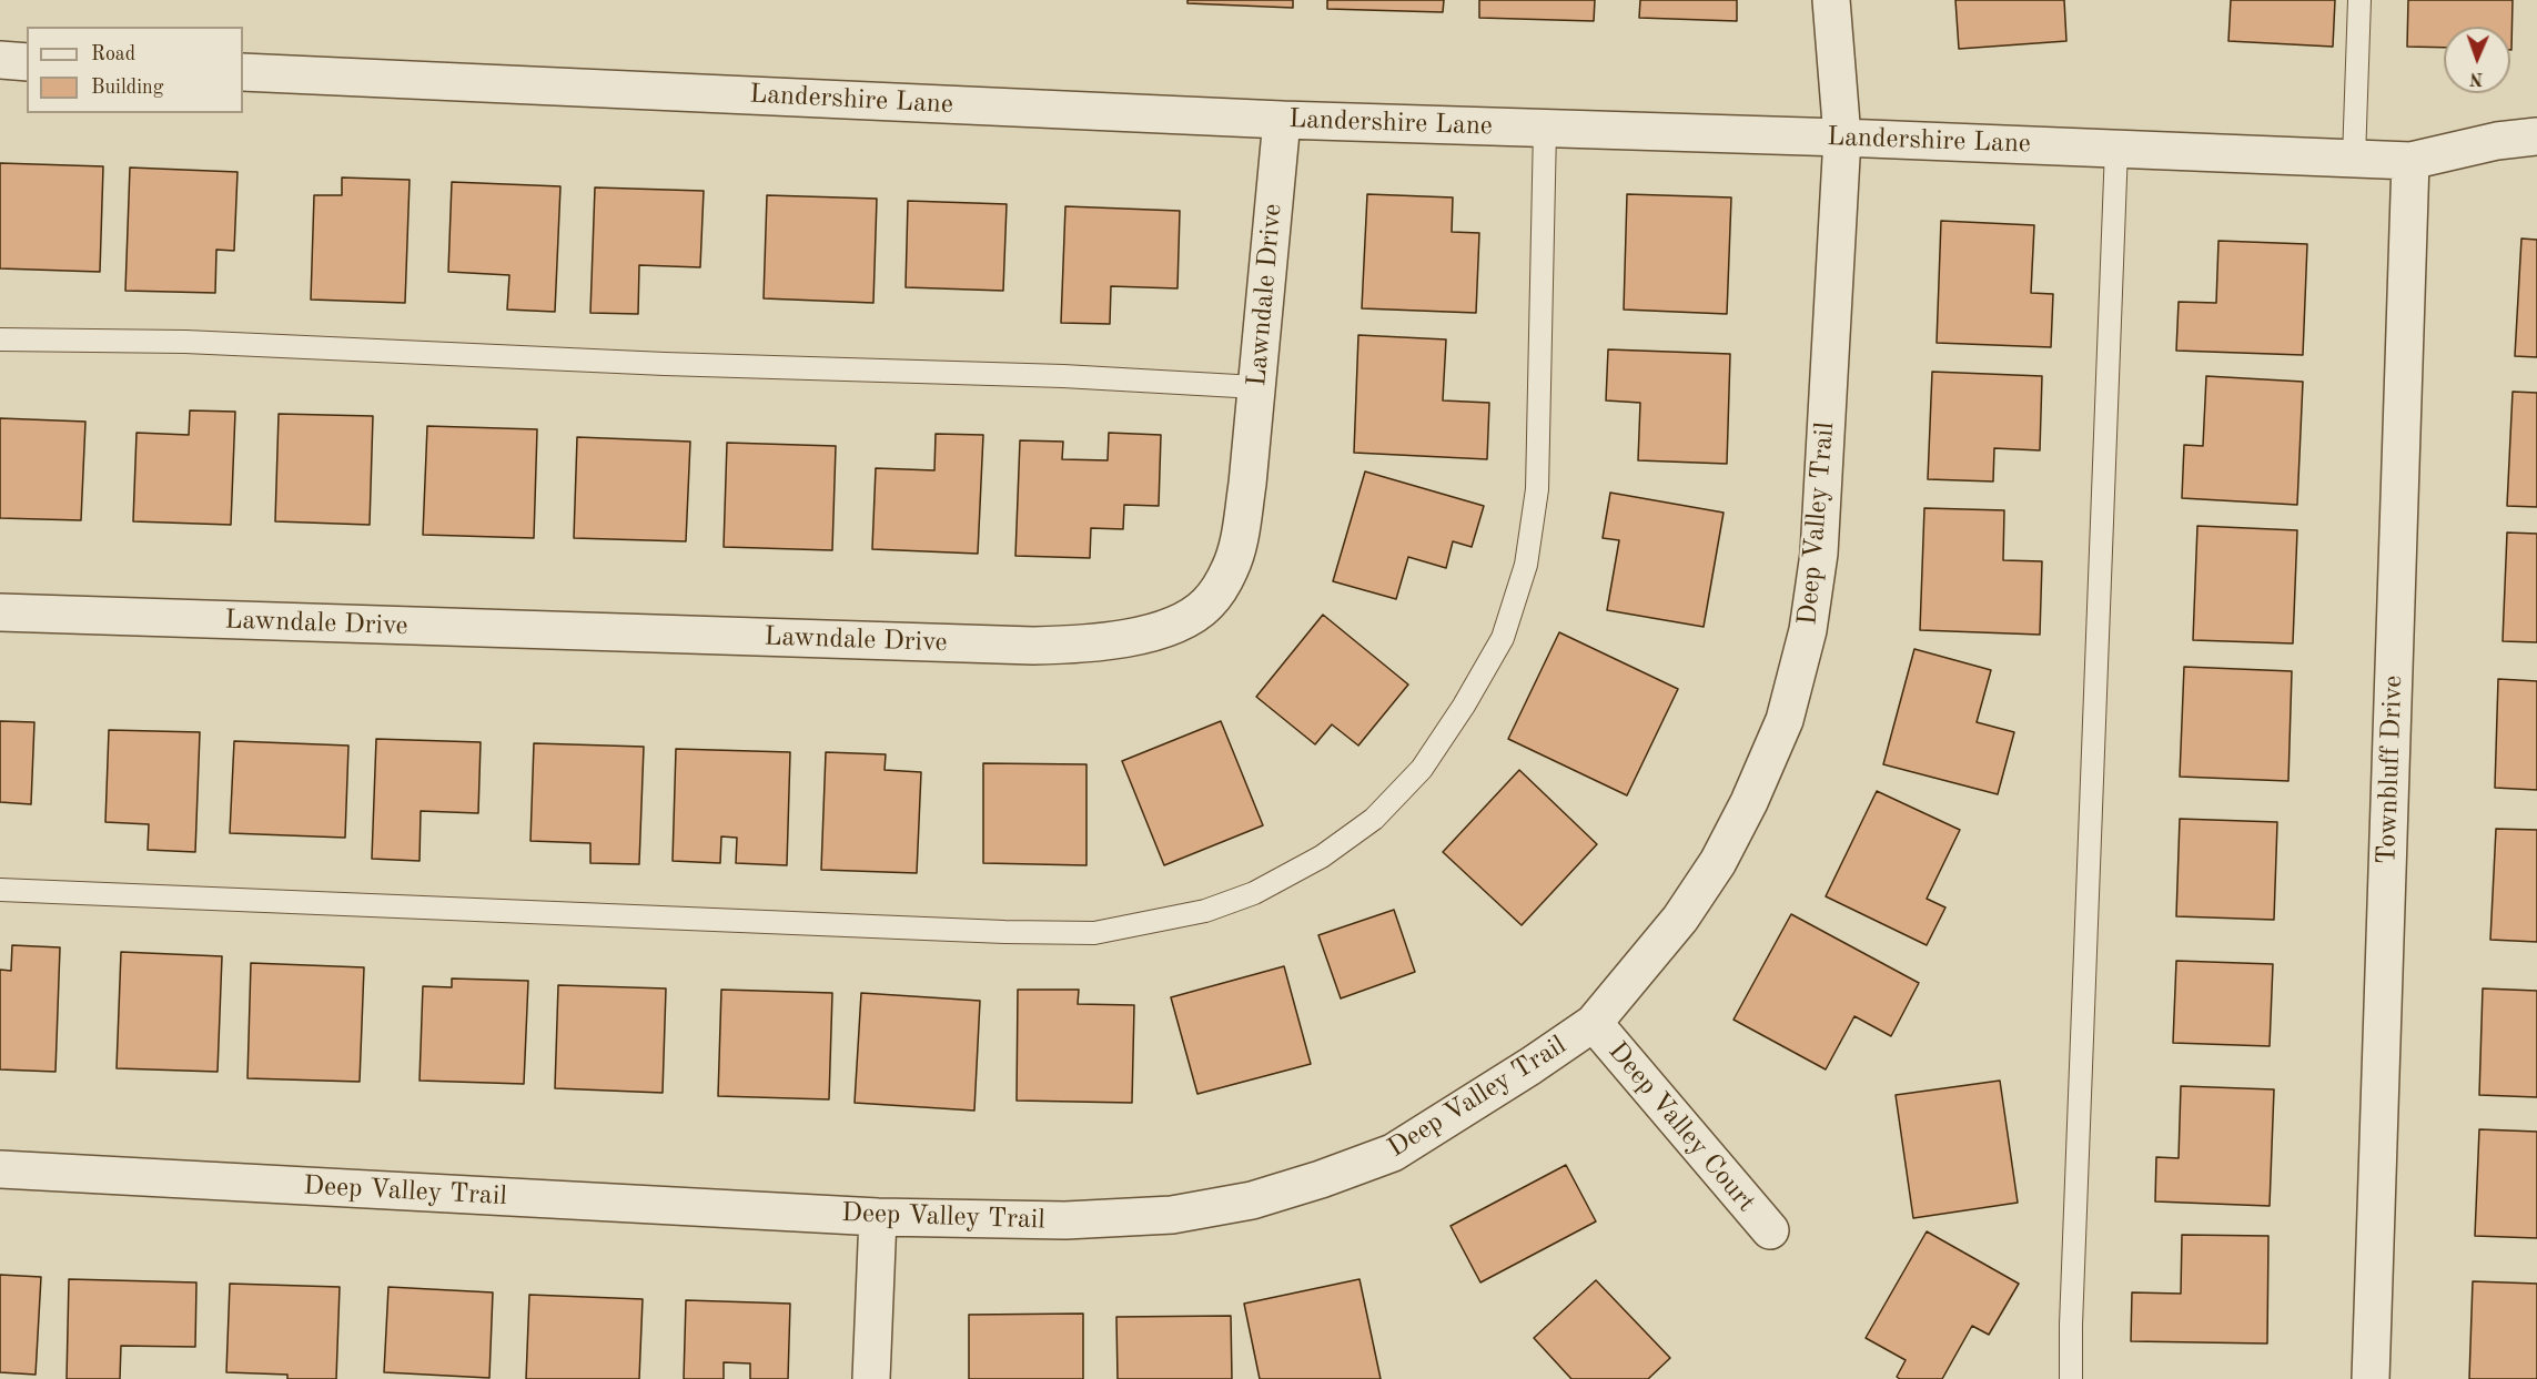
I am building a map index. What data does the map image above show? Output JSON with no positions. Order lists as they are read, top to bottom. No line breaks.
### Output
{"streets":{"street":["Landershire Lane","Lawndale Drive","Deep Valley Trail","Townbluff Drive","Deep Valley Court"]},"crossings":[["Landershire Lane","Lawndale Drive"],["Landershire Lane","Deep Valley Trail"],["Landershire Lane","Townbluff Drive"],["Deep Valley Trail","Deep Valley Court"]],"legend":["Road","Building"],"north":"bottom"}
